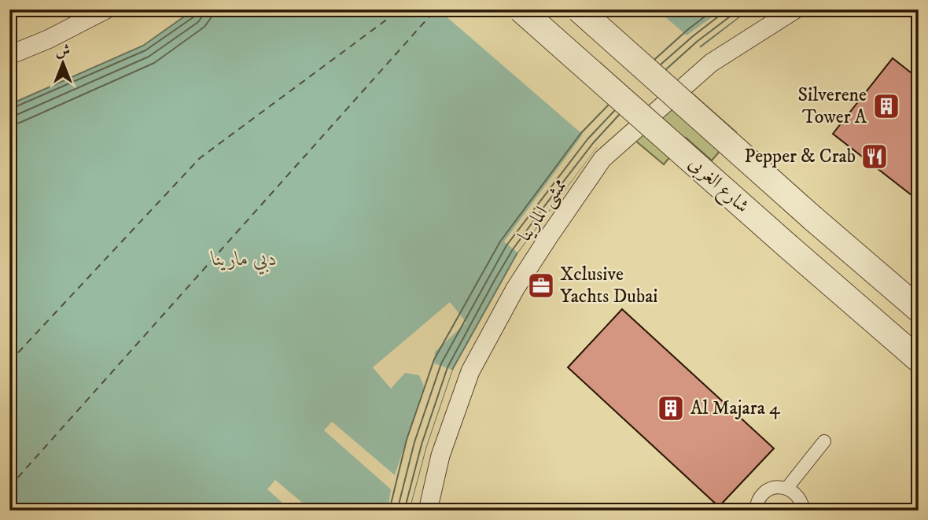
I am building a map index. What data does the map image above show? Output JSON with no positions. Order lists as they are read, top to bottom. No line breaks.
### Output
{"streets":{"street":["شارع الغربى","ممشى المارينا"]},"water":["دبي مارينا"],"places":{"building":["Silverene Tower A","Al Majara 4"],"restaurant":["Pepper & Crab"],"office":["Xclusive Yachts Dubai"]},"north":"top"}
